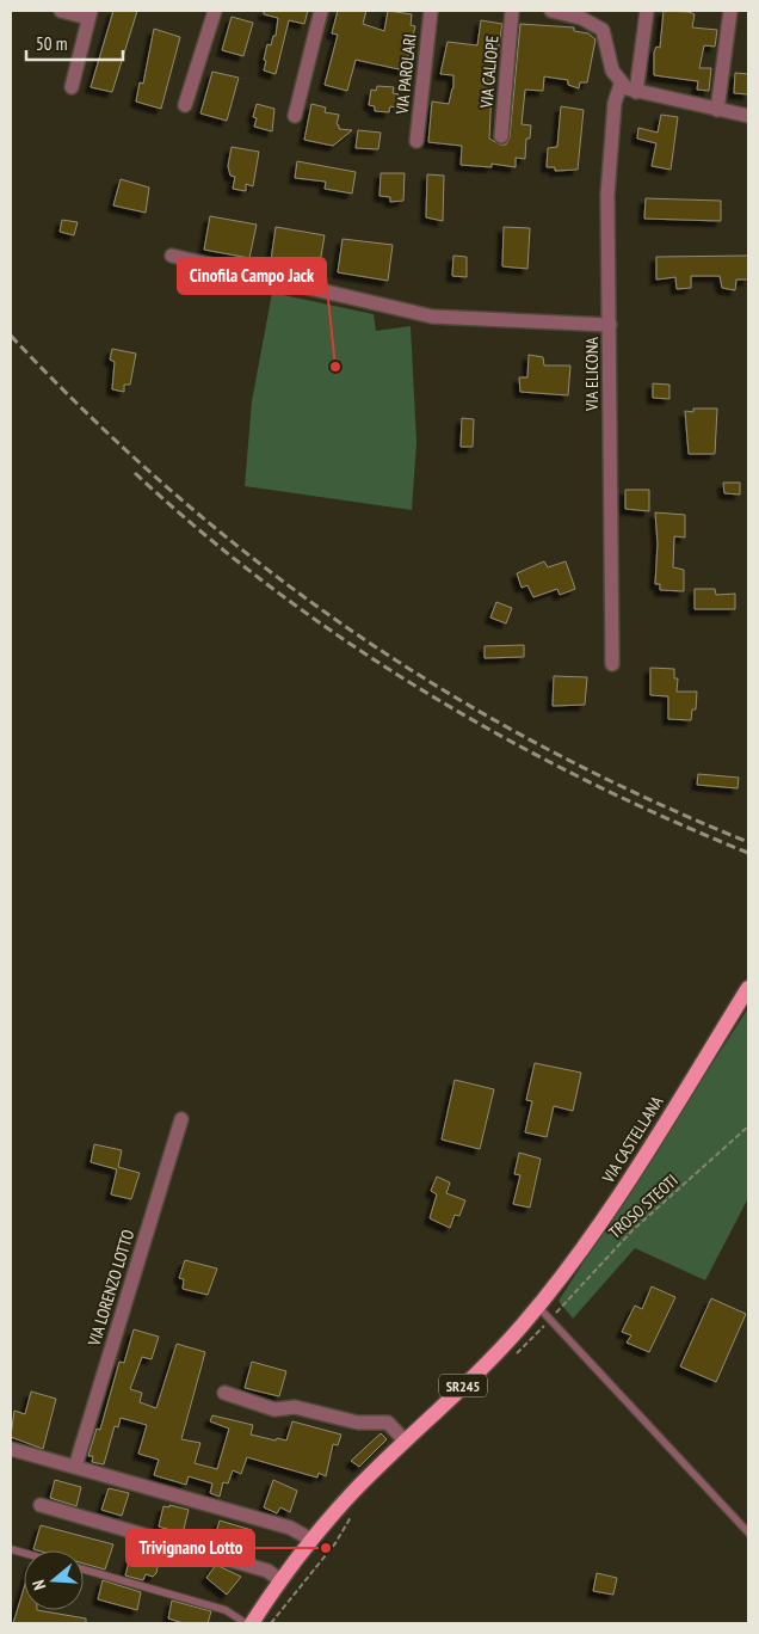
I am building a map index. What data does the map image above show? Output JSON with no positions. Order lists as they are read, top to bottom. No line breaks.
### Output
{"streets":{"main road":["VIA CASTELLANA","SR245"],"street":["VIA CALIOPE","VIA PAROLARI","VIA ELICONA","VIA LORENZO LOTTO"],"path":["TROSO STEOTI"]},"places":["Cinofila Campo Jack","Trivignano Lotto"],"scale_bar":"50 m","north":"left"}
